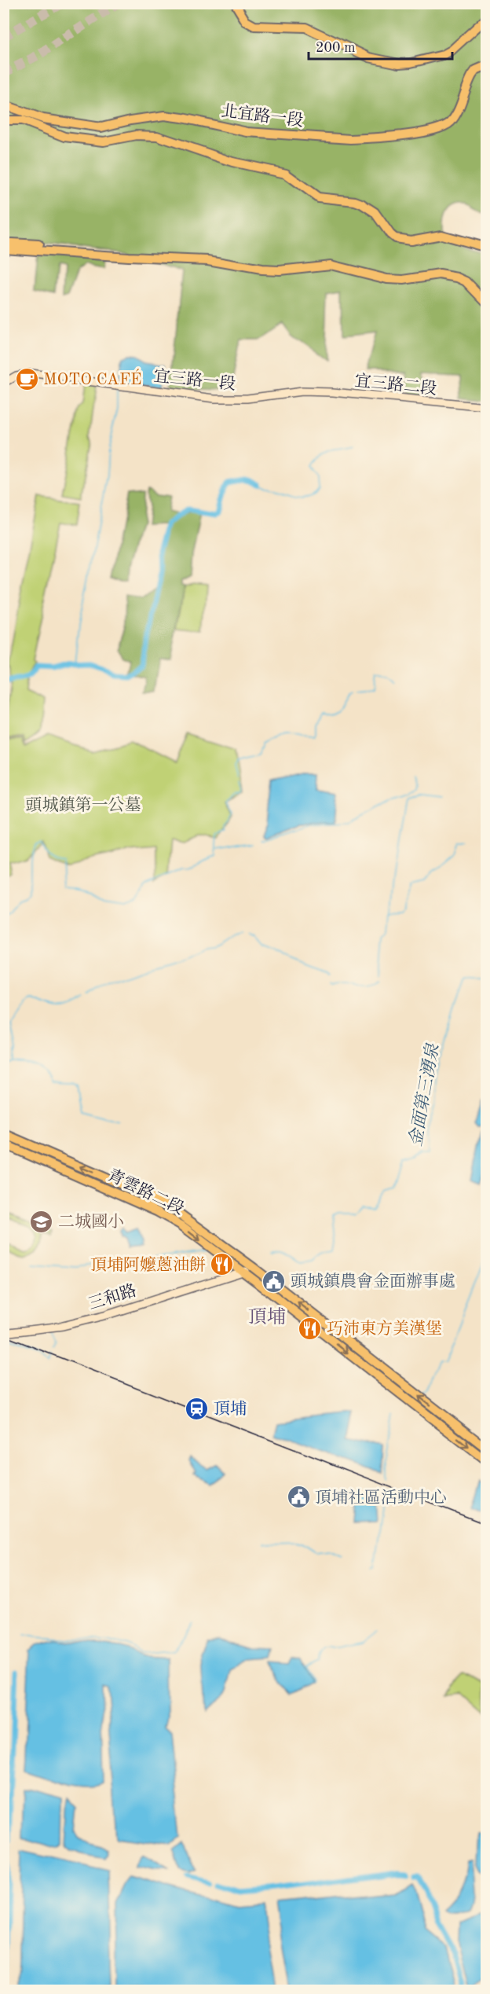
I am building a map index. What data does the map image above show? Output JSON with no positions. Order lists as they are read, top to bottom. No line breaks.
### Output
{"streets":{"main road":["北宜路一段","青雲路二段"],"street":["宜三路一段","宜三路二段","三和路"]},"crossings":[["宜三路一段","宜三路二段"],["青雲路二段","三和路"]],"districts":["頂埔"],"water":["金面第三湧泉"],"parks":["頭城鎮第一公墓"],"places":{"cafe":["MOTO CAFÉ"],"school or university":["二城國小"],"restaurant":["頂埔阿嬤蔥油餅","巧沛東方美漢堡"],"public building":["頭城鎮農會金面辦事處","頂埔社區活動中心"],"station":["頂埔"]},"scale_bar":"200 m"}
